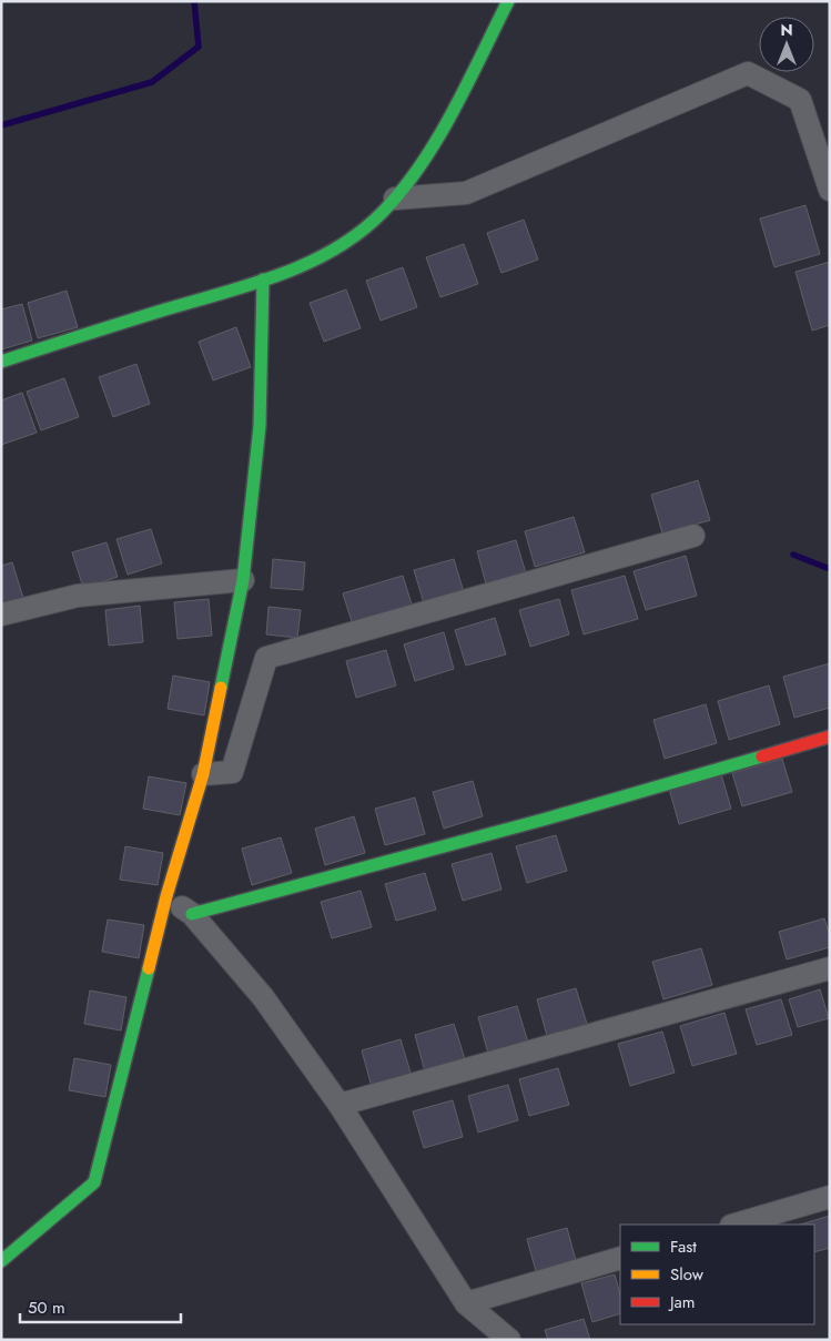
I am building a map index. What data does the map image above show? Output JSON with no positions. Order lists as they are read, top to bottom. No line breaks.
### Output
{"legend":["Fast","Slow","Jam"],"scale_bar":"50 m","north":"top"}
